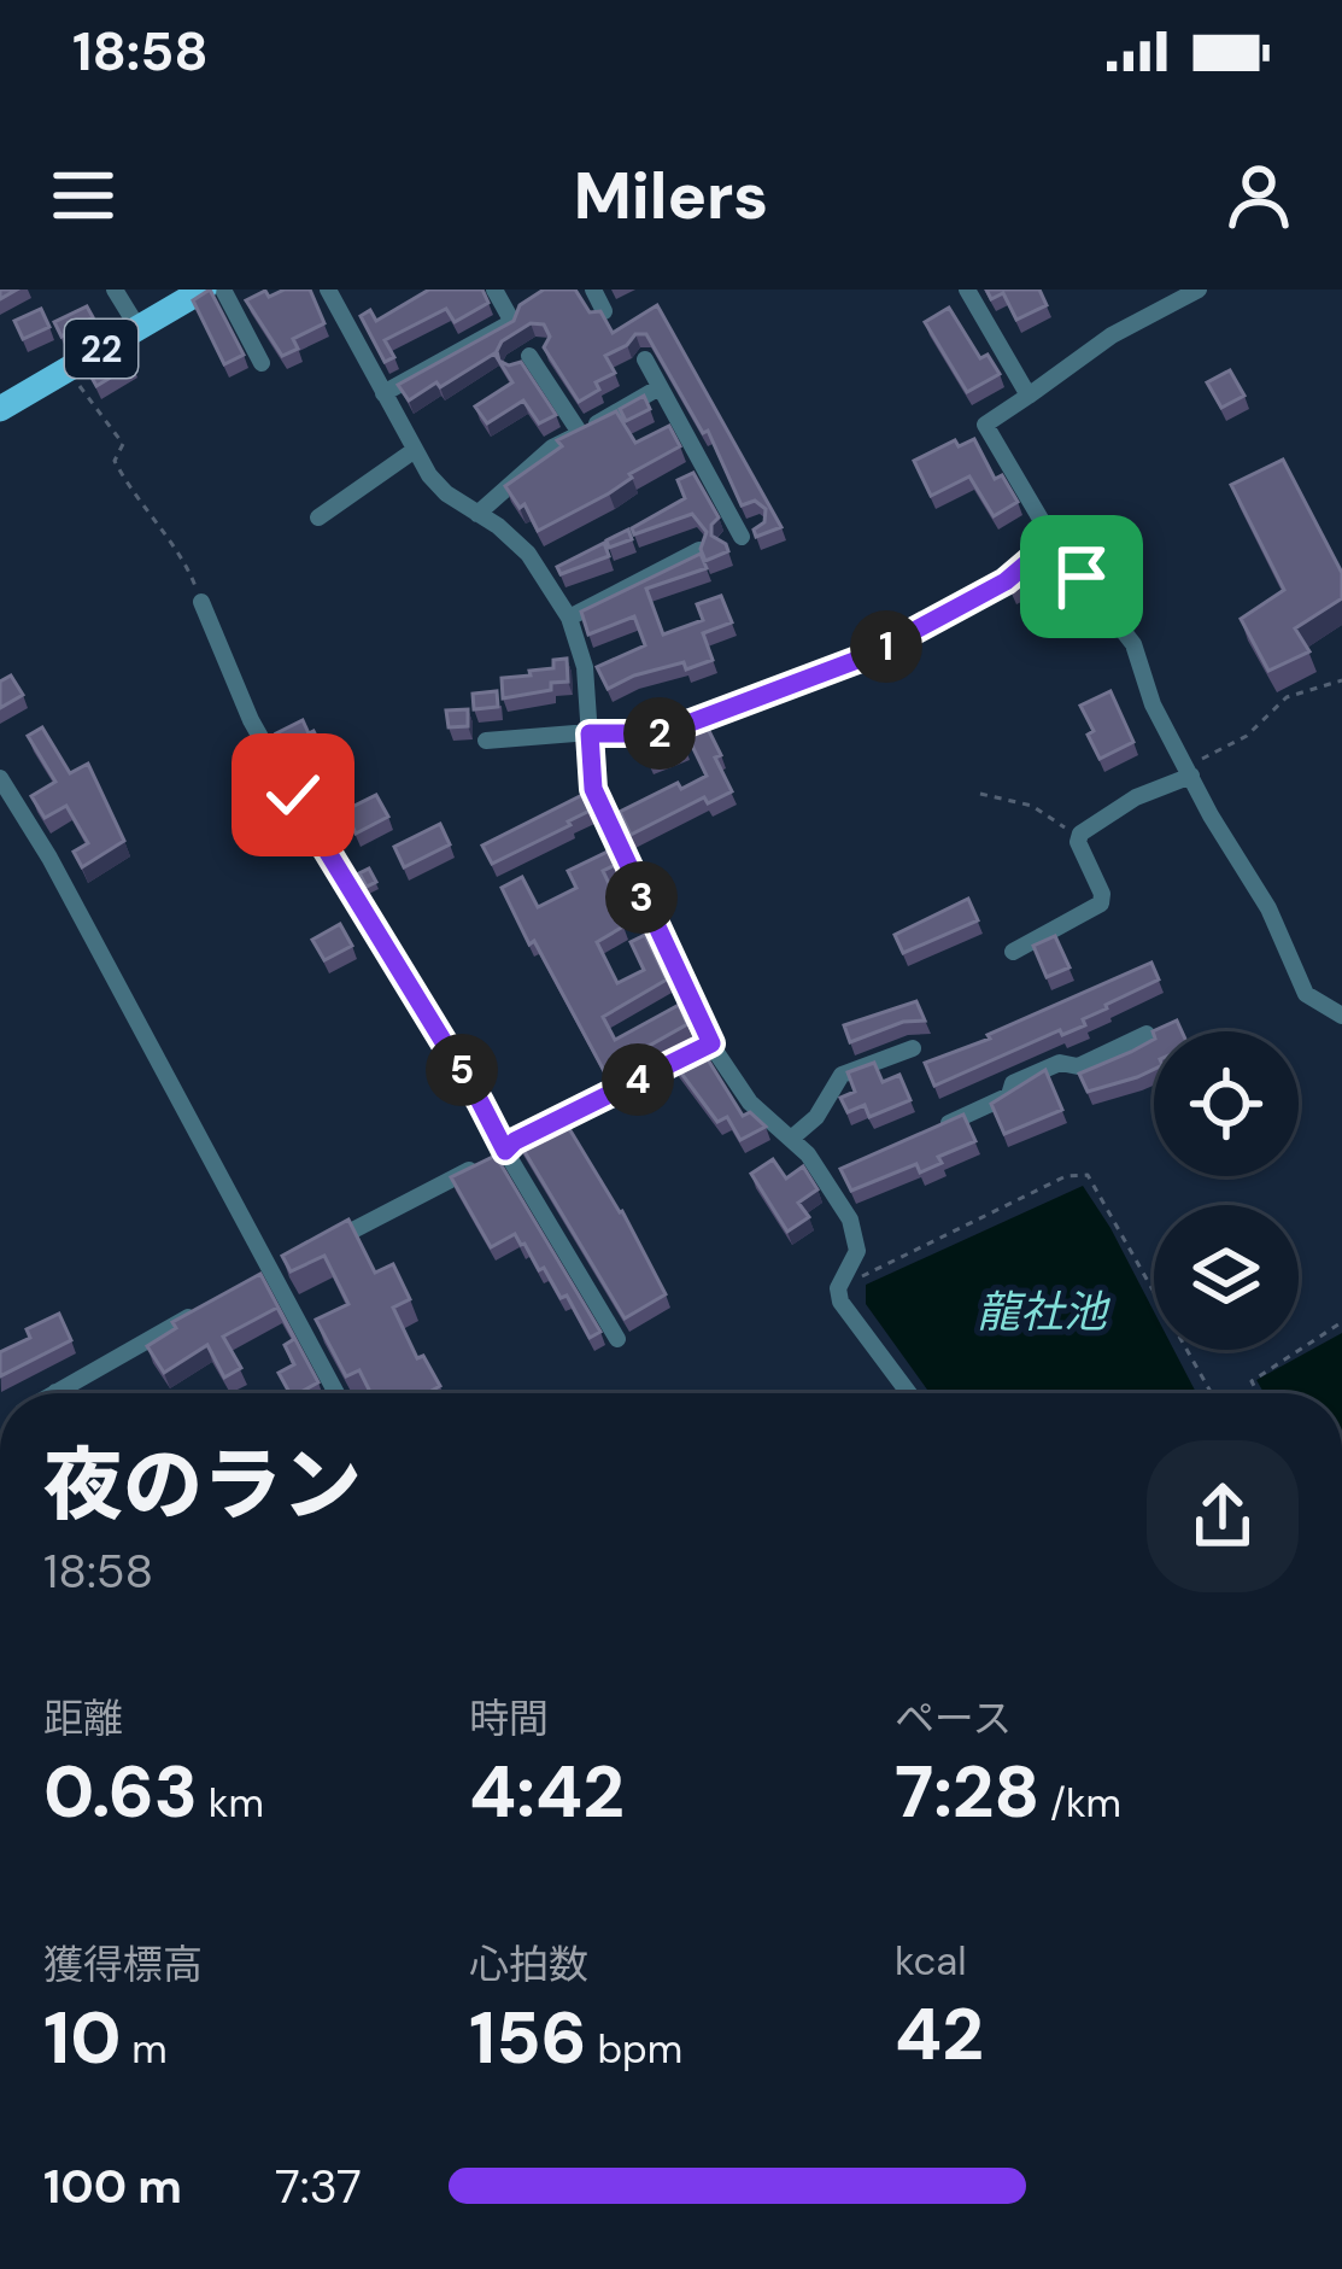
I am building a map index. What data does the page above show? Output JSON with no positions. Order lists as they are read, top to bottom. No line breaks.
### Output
{"streets":{"main road":["22"]},"water":["龍社池"],"page":{"status":"18:58","header":"Milers","pins":["1","2","3","5","4"],"heading":["夜のラン","18:58"],"stats":[["距離","0.63 km"],["時間","4:42"],["ペース","7:28 /km"],["獲得標高","10 m"],["心拍数","156 bpm"],["kcal","42"]],"list":[{"name":"100 m","note":"7:37"}]}}
